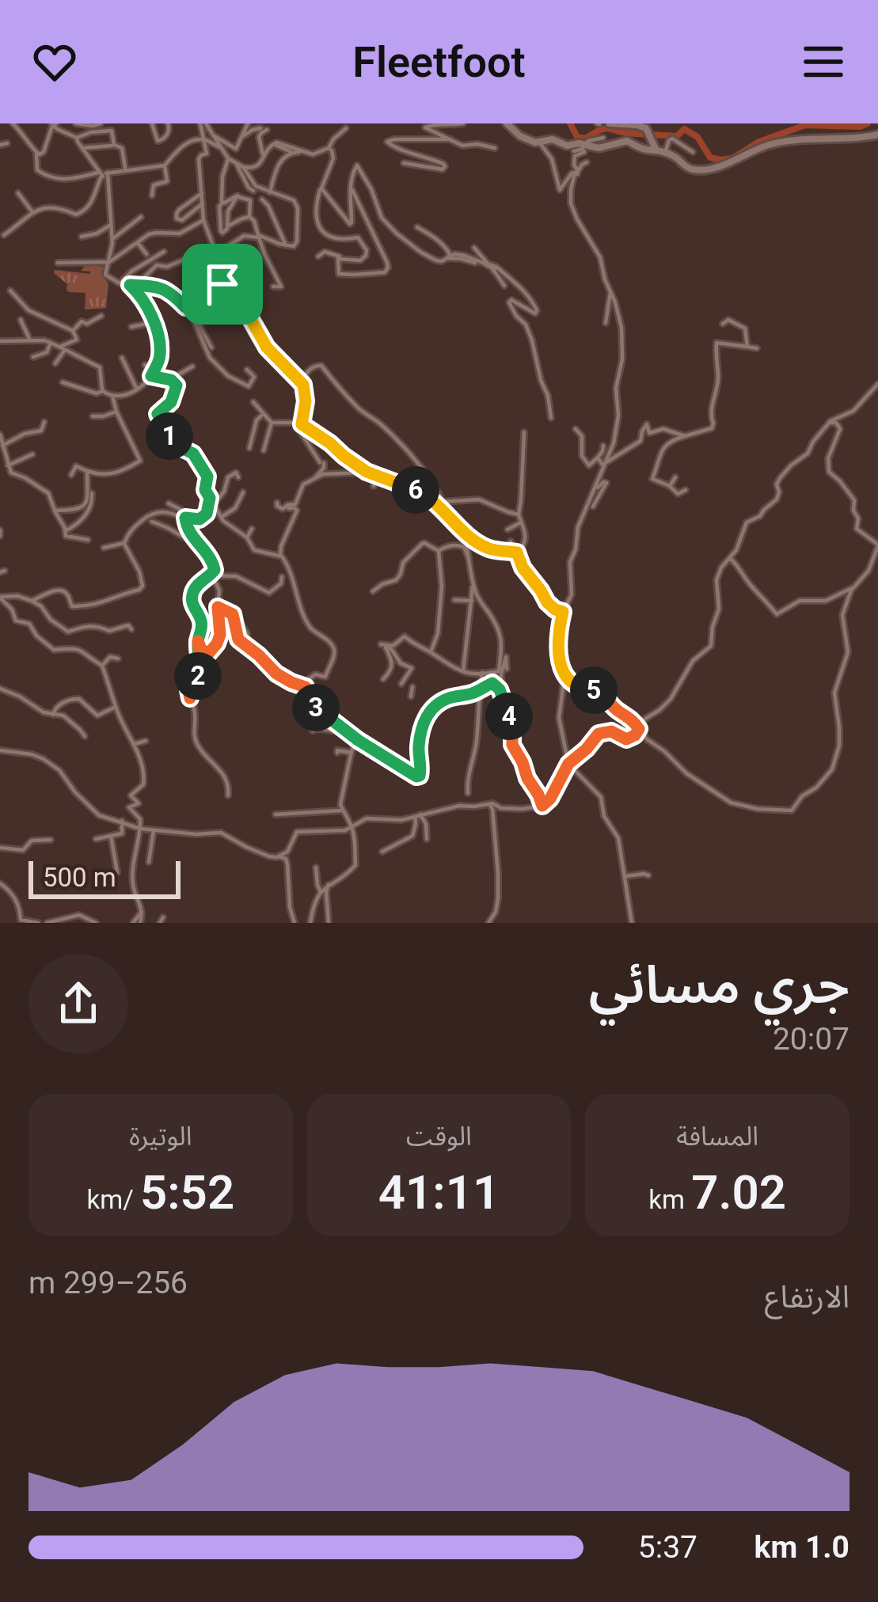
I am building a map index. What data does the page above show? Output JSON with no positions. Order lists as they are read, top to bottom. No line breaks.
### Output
{"scale_bar":"500 m","page":{"header":"Fleetfoot","pins":["1","6","2","5","3","4"],"scale":"500 m","heading":["جري مسائي","20:07"],"stats":[["المسافة","7.02 km"],["الوقت","41:11"],["الوتيرة","5:52 /km"]],"chart":["الارتفاع","256–299 m"],"list":[{"name":"1.0 km","note":"5:37"}]}}
